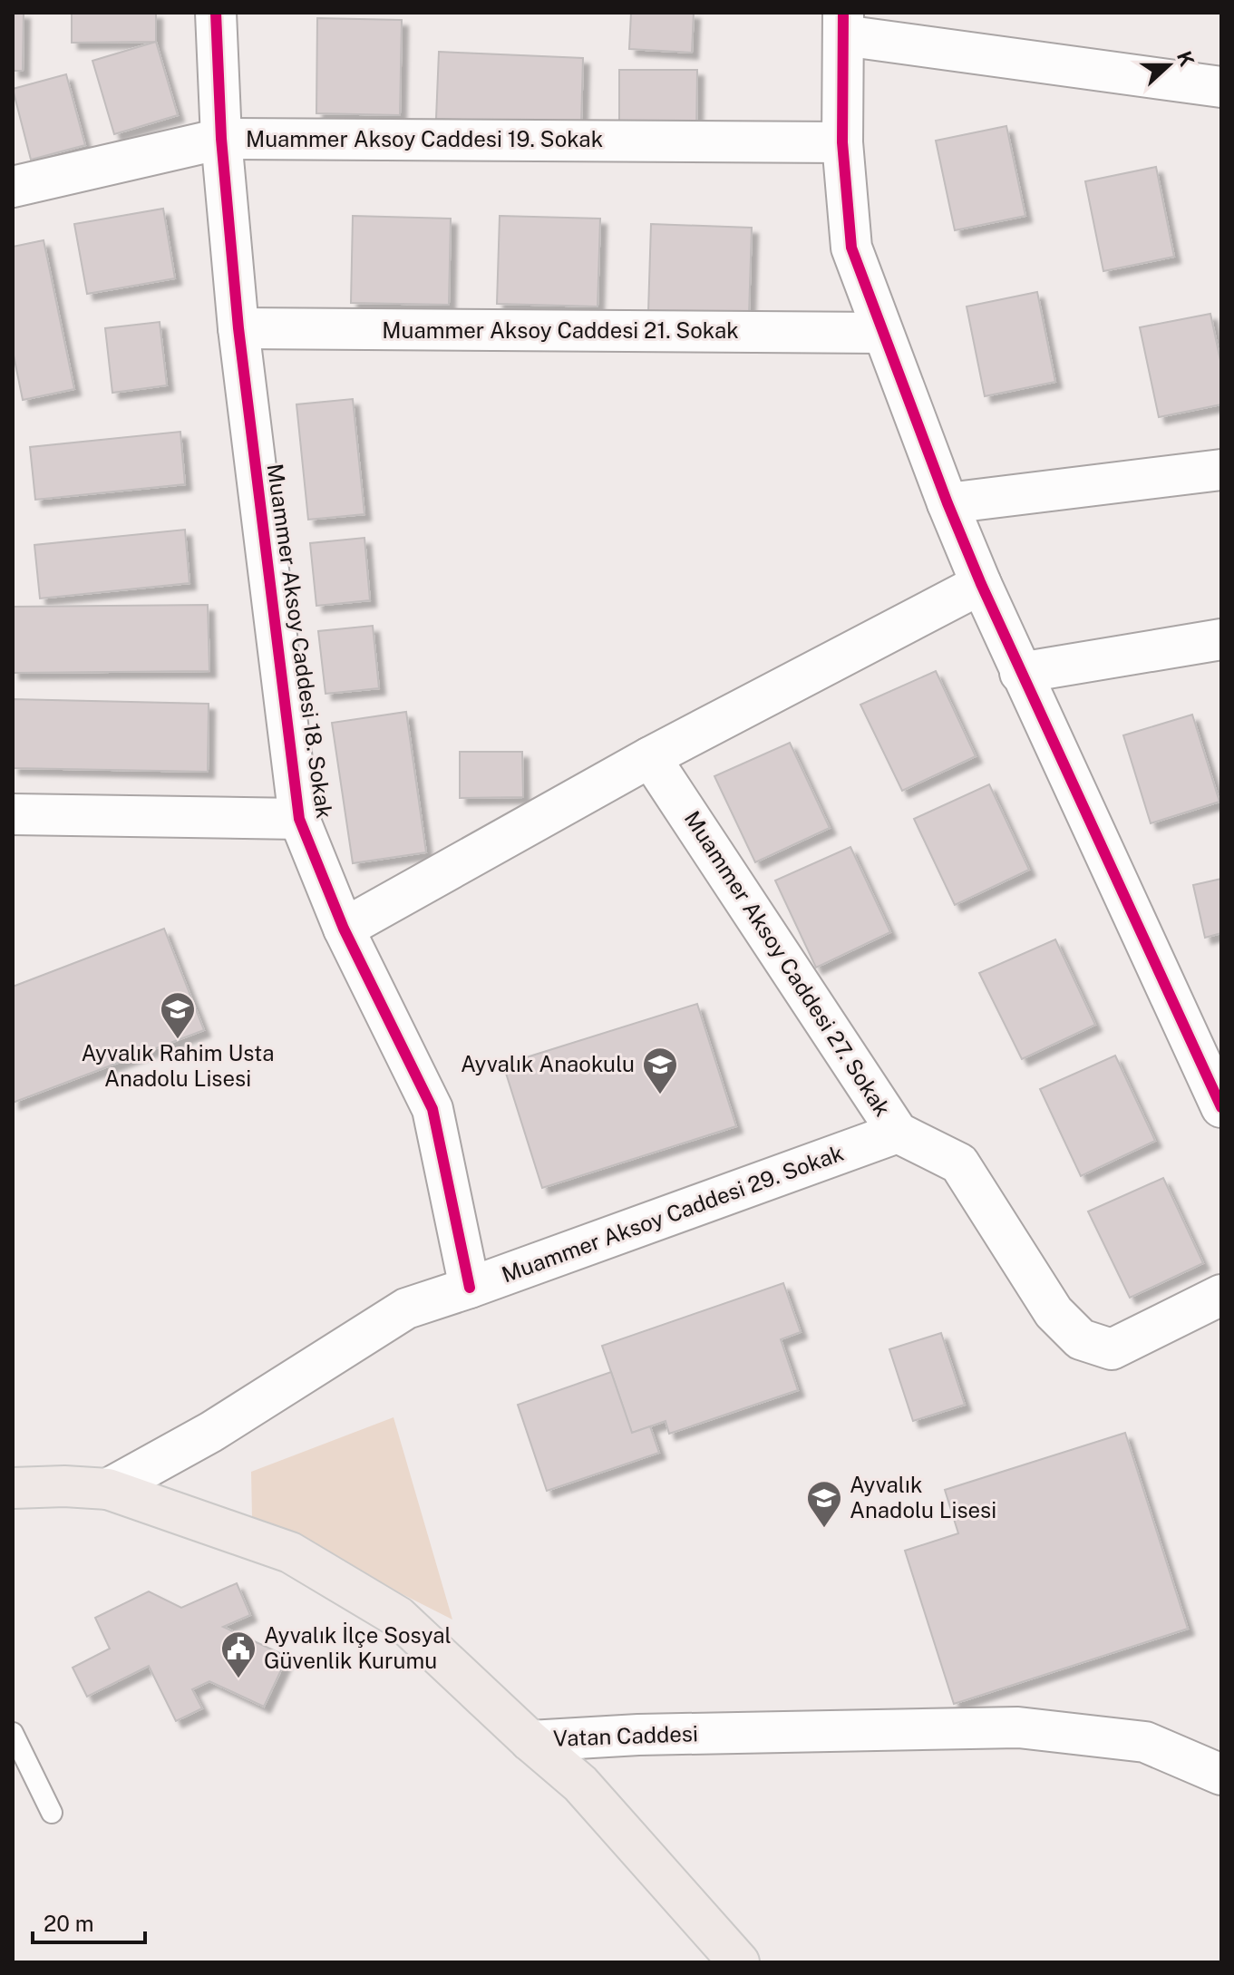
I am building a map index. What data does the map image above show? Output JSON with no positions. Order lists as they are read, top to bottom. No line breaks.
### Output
{"streets":{"main road":["Vatan Caddesi"],"street":["Muammer Aksoy Caddesi 19. Sokak","Muammer Aksoy Caddesi 21. Sokak","Muammer Aksoy Caddesi 18. Sokak","Muammer Aksoy Caddesi 27. Sokak","Muammer Aksoy Caddesi 29. Sokak"]},"crossings":[["Muammer Aksoy Caddesi 19. Sokak","Muammer Aksoy Caddesi 18. Sokak"],["Muammer Aksoy Caddesi 21. Sokak","Muammer Aksoy Caddesi 18. Sokak"],["Muammer Aksoy Caddesi 18. Sokak","Muammer Aksoy Caddesi 29. Sokak"],["Muammer Aksoy Caddesi 27. Sokak","Muammer Aksoy Caddesi 29. Sokak"],["Muammer Aksoy Caddesi 29. Sokak","Vatan Caddesi"]],"places":{"school or university":["Ayvalık Rahim Usta Anadolu Lisesi","Ayvalık Anaokulu","Ayvalık Anadolu Lisesi"],"public building":["Ayvalık İlçe Sosyal Güvenlik Kurumu"]},"scale_bar":"20 m","north":"right"}
